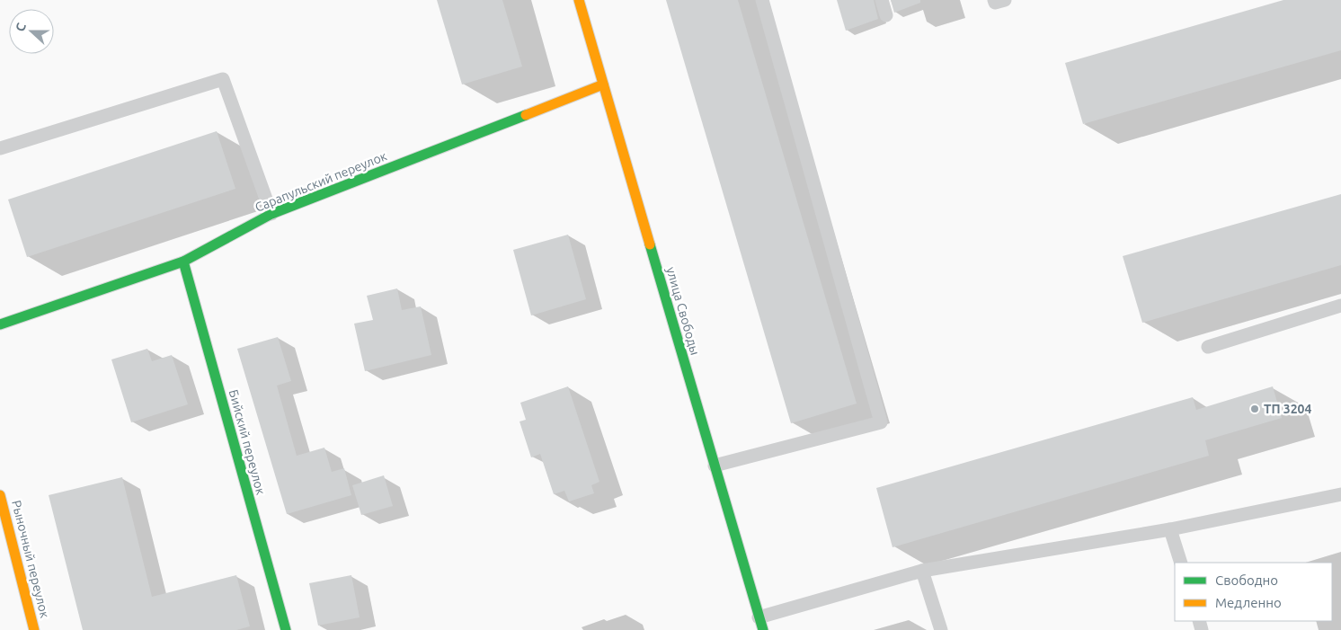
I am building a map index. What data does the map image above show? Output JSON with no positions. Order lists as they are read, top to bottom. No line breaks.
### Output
{"streets":{"street":["Сарапульский переулок","улица Свободы","Бийский переулок","Рыночный переулок"]},"crossings":[["Сарапульский переулок","улица Свободы"],["Сарапульский переулок","Бийский переулок"]],"places":["ТП 3204"],"legend":["Свободно","Медленно"],"north":"left"}
